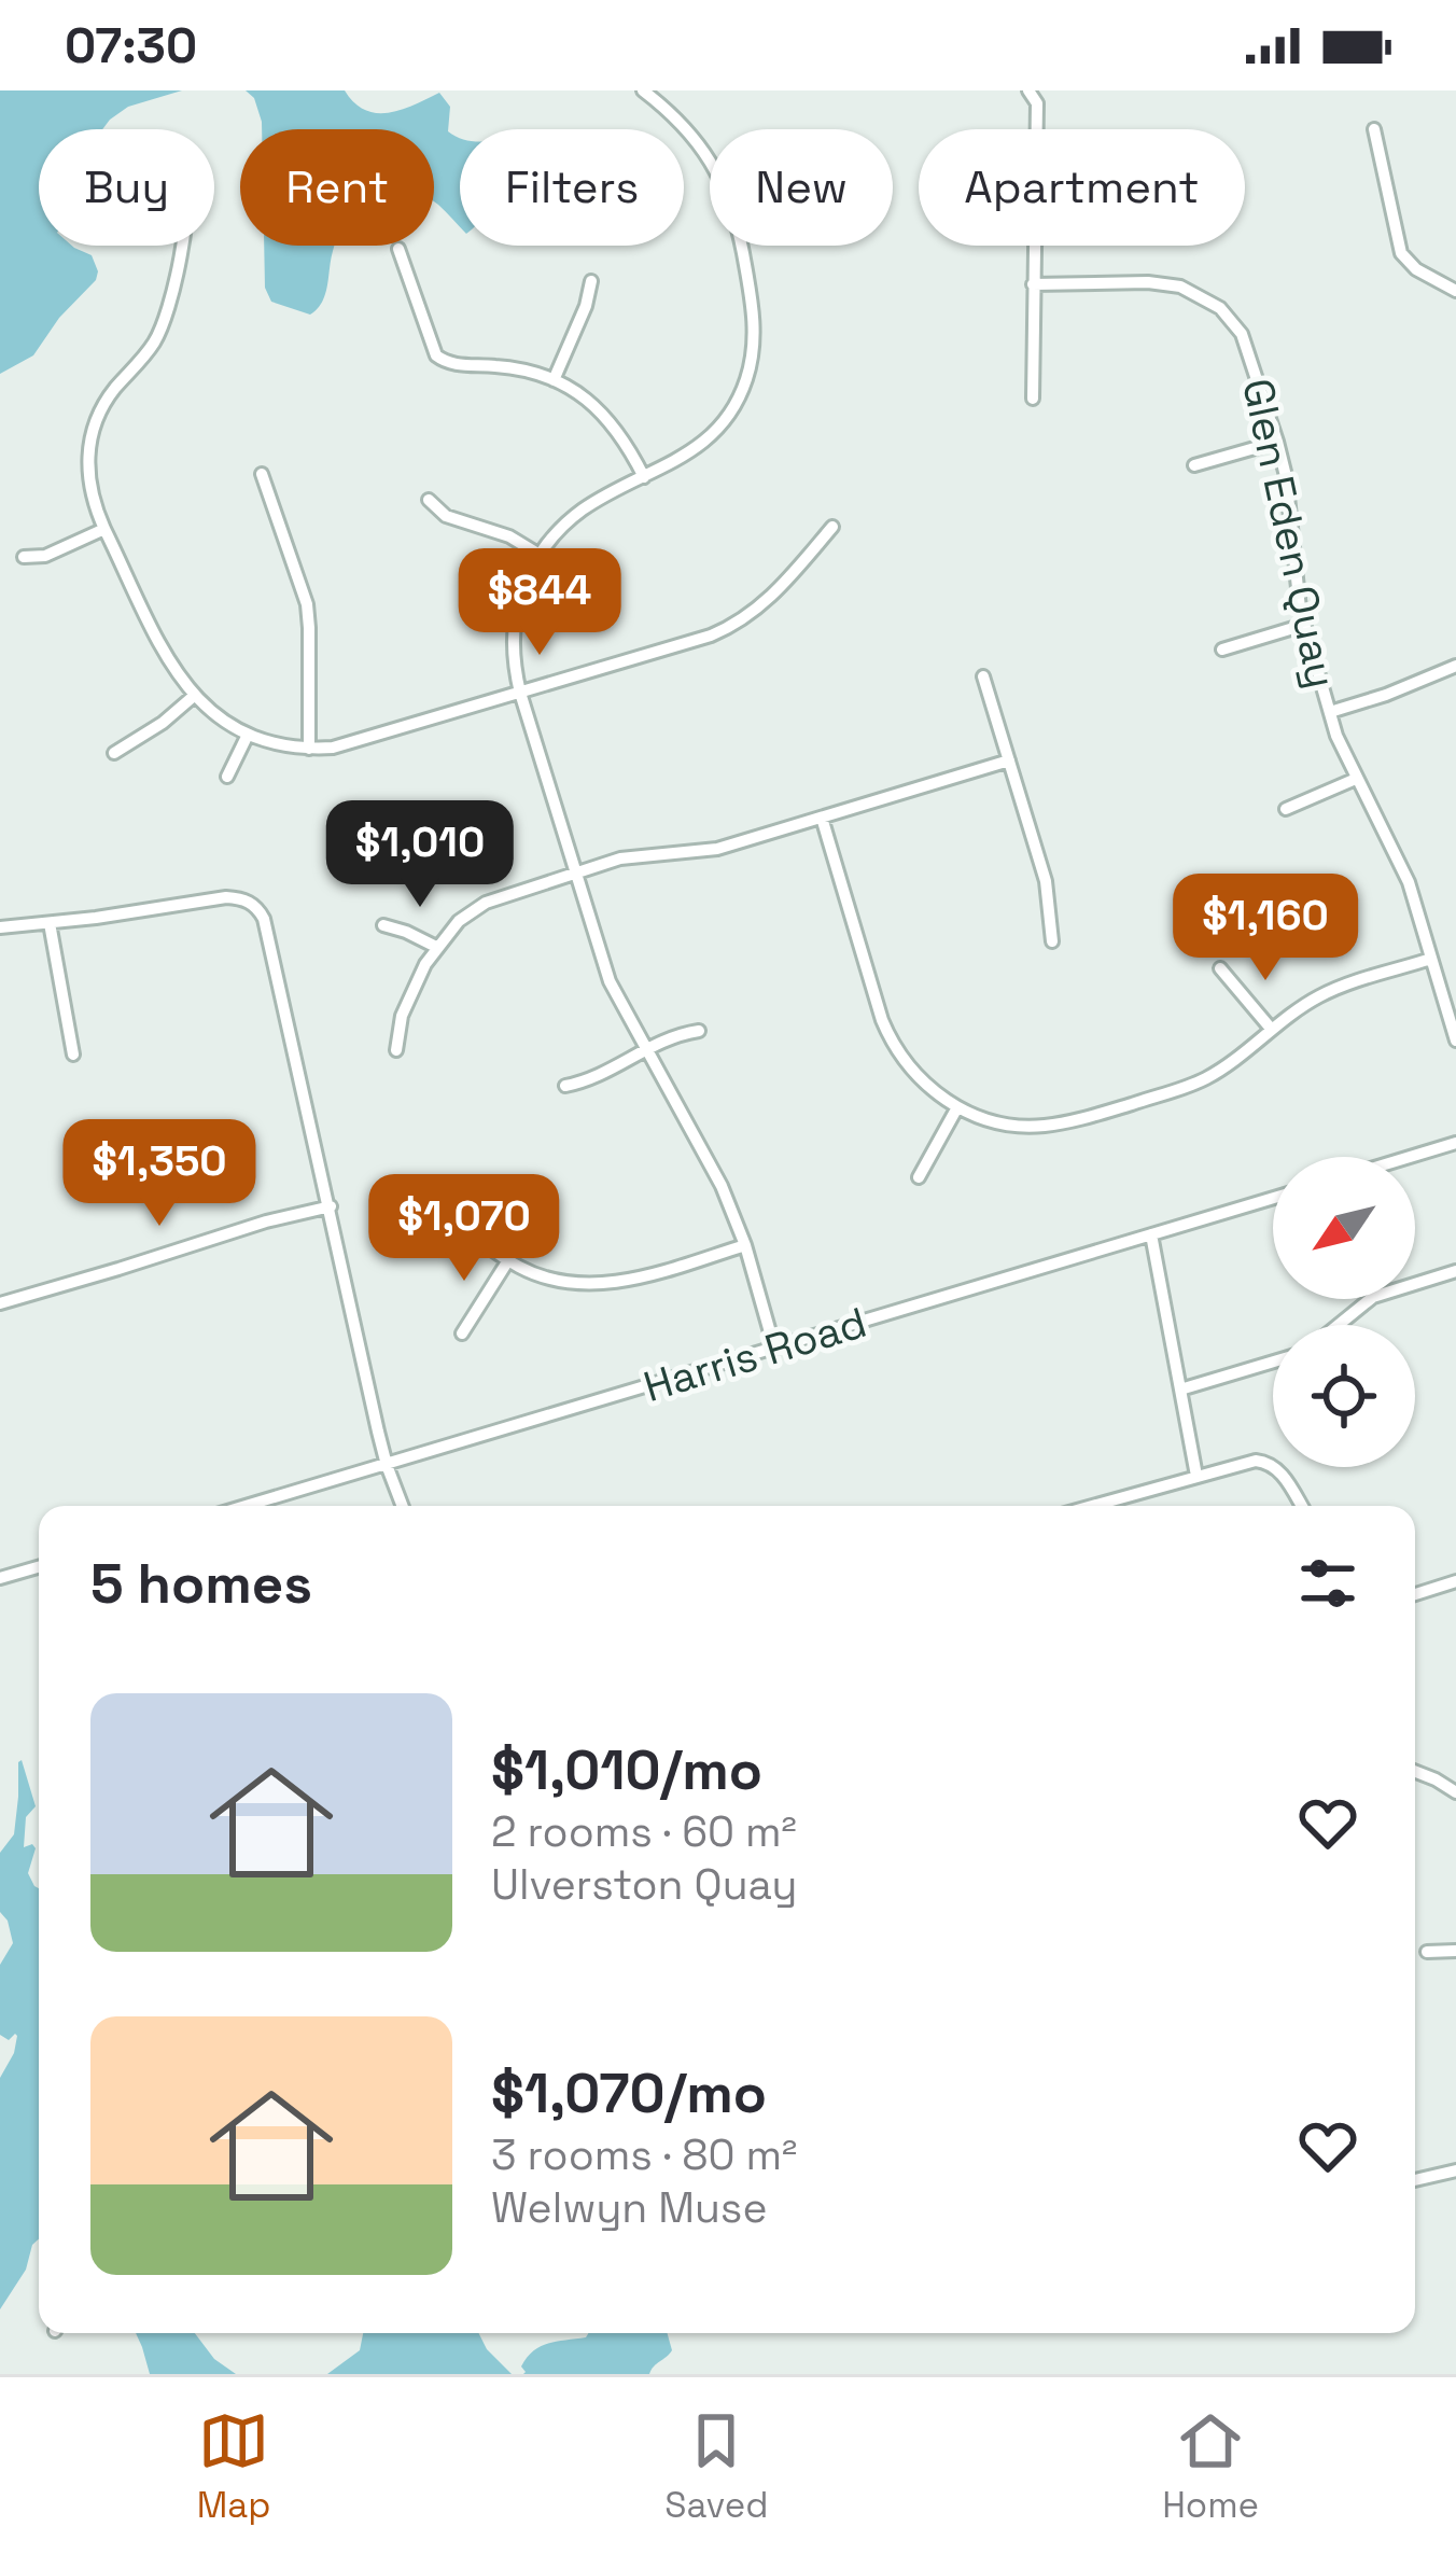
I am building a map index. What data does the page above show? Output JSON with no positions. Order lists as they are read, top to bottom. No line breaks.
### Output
{"streets":{"street":["Glen Eden Quay","Harris Road"]},"north":"bottom left","page":{"status":"07:30","chip":["Buy","Rent","Filters","New","Apartment"],"price":["$844","$1,010","$1,160","$1,350","$1,070"],"heading":"5 homes","list":[{"name":"$1,010/mo","note":"2 rooms · 60 m² · Ulverston Quay"},{"name":"$1,070/mo","note":"3 rooms · 80 m² · Welwyn Muse"}],"tabs":["Map","Saved","Home"]}}
